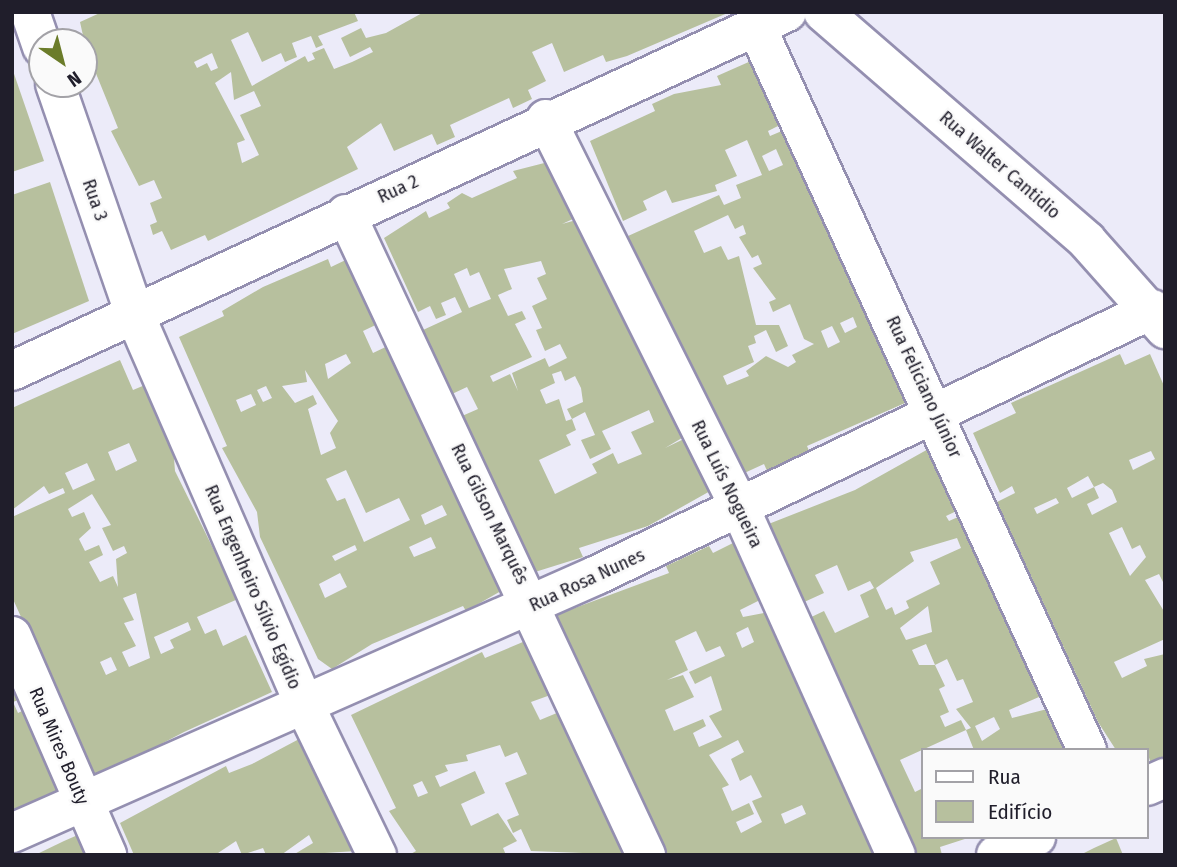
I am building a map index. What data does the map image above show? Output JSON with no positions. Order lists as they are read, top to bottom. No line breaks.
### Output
{"streets":{"street":["Rua Walter Cantidio","Rua 2","Rua 3","Rua Feliciano Júnior","Rua Luís Nogueira","Rua Gilson Marquês","Rua Rosa Nunes","Rua Engenheiro Sílvio Egídio","Rua Mires Bouty"]},"crossings":[["Rua Walter Cantidio","Rua Rosa Nunes"],["Rua 2","Rua 3"],["Rua 2","Rua Feliciano Júnior"],["Rua 2","Rua Luís Nogueira"],["Rua 2","Rua Gilson Marquês"],["Rua 2","Rua Engenheiro Sílvio Egídio"],["Rua 3","Rua Engenheiro Sílvio Egídio"],["Rua Feliciano Júnior","Rua Rosa Nunes"],["Rua Luís Nogueira","Rua Rosa Nunes"],["Rua Gilson Marquês","Rua Rosa Nunes"],["Rua Rosa Nunes","Rua Engenheiro Sílvio Egídio"],["Rua Rosa Nunes","Rua Mires Bouty"]],"legend":["Rua","Edifício"],"north":"bottom right"}
